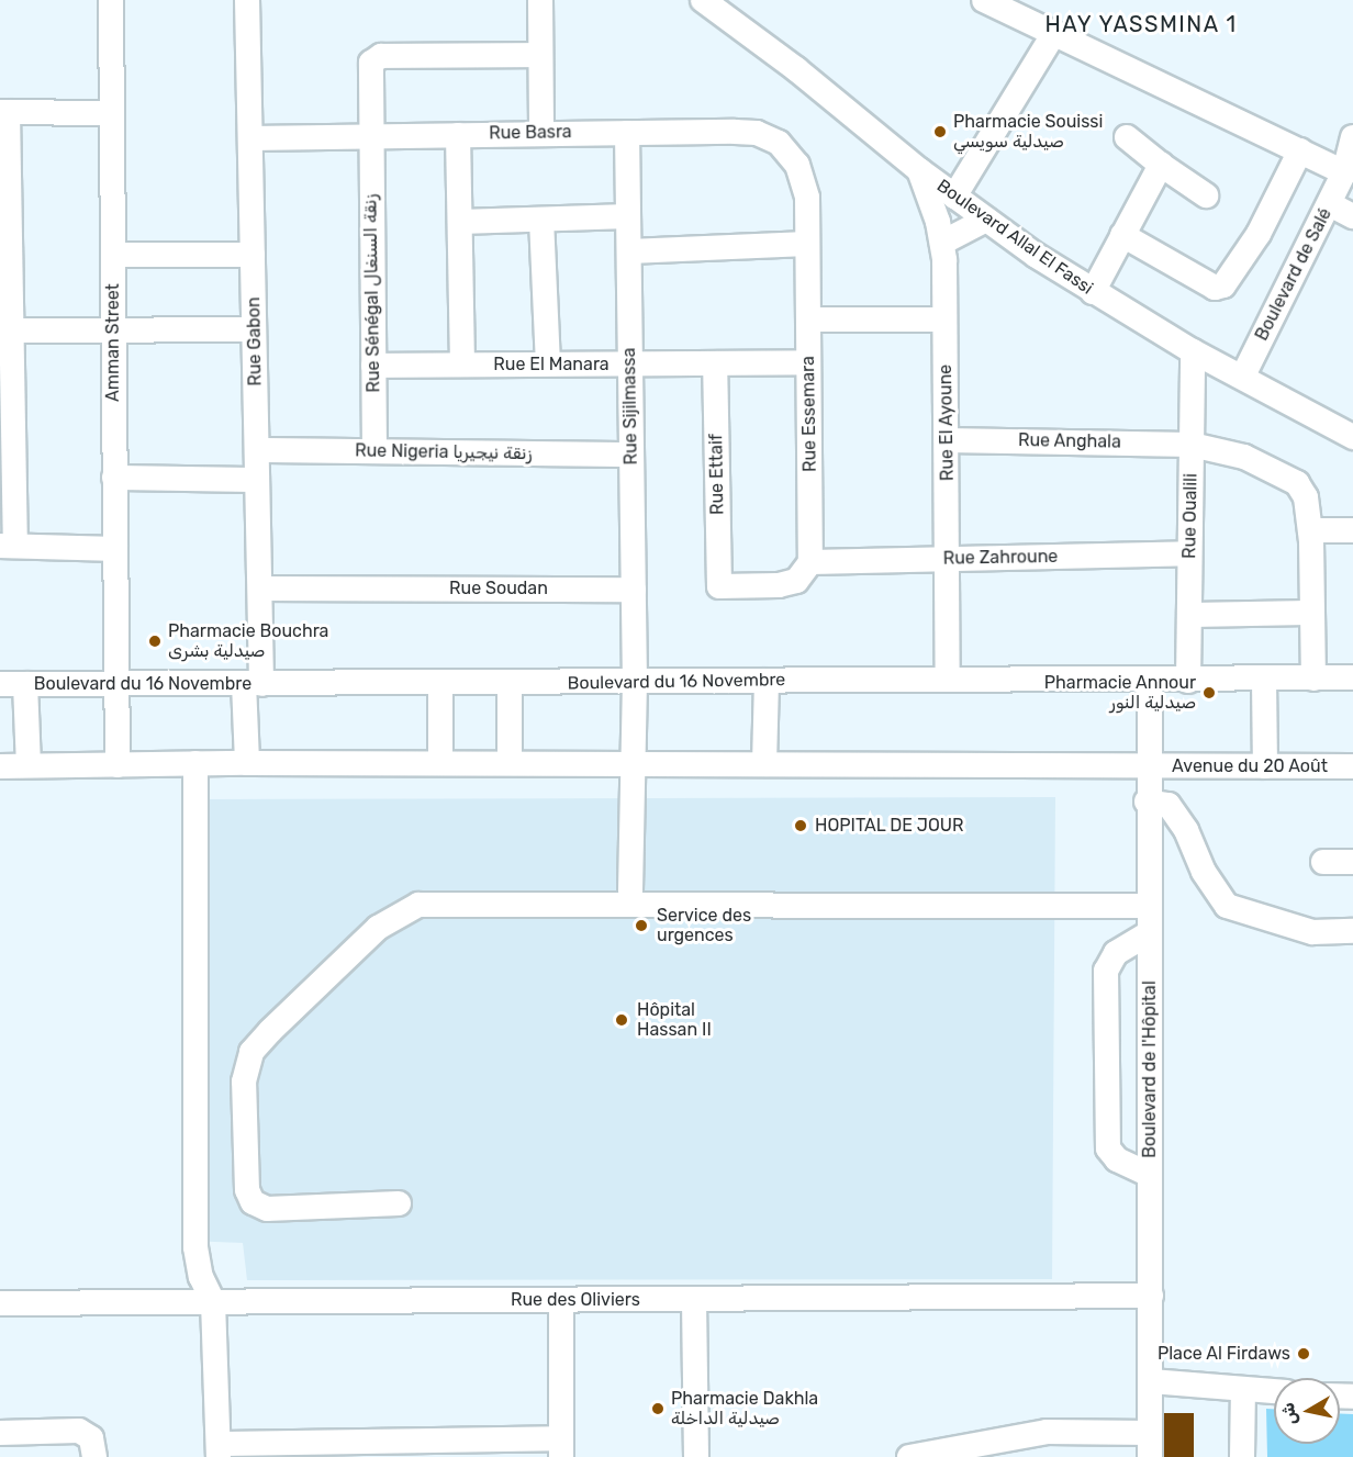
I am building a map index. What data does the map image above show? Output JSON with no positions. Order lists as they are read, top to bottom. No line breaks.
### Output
{"streets":{"street":["Rue Basra","Boulevard Allal El Fassi","Boulevard de Salé","Rue Sénégal زنقة السنغال","Rue Gabon","Amman Street","Rue El Manara","Rue Sijilmassa","Rue Essemara","Rue El Ayoune","Rue Anghala","Rue Nigeria زنقة نيجيريا","Rue Ettaif","Rue Oualili","Rue Zahroune","Rue Soudan","Boulevard du 16 Novembre","Avenue du 20 Août","Boulevard de l'Hôpital","Rue des Oliviers"]},"crossings":[["Rue Basra","Rue Sénégal زنقة السنغال"],["Rue Basra","Rue Gabon"],["Rue Basra","Rue Sijilmassa"],["Rue Basra","Rue Essemara"],["Boulevard Allal El Fassi","Boulevard de Salé"],["Boulevard Allal El Fassi","Rue El Ayoune"],["Boulevard Allal El Fassi","Rue Oualili"],["Rue Sénégal زنقة السنغال","Rue El Manara"],["Rue Sénégal زنقة السنغال","Rue Nigeria زنقة نيجيريا"],["Rue Gabon","Rue Nigeria زنقة نيجيريا"],["Rue Gabon","Rue Soudan"],["Rue Gabon","Boulevard du 16 Novembre"],["Rue Gabon","Avenue du 20 Août"],["Amman Street","Boulevard du 16 Novembre"],["Amman Street","Avenue du 20 Août"],["Rue El Manara","Rue Sijilmassa"],["Rue El Manara","Rue Essemara"],["Rue El Manara","Rue Ettaif"],["Rue Sijilmassa","Rue Nigeria زنقة نيجيريا"],["Rue Sijilmassa","Rue Soudan"],["Rue Sijilmassa","Boulevard du 16 Novembre"],["Rue Sijilmassa","Avenue du 20 Août"],["Rue Essemara","Rue Ettaif"],["Rue Essemara","Rue Zahroune"],["Rue El Ayoune","Rue Anghala"],["Rue El Ayoune","Rue Zahroune"],["Rue El Ayoune","Boulevard du 16 Novembre"],["Rue Anghala","Rue Oualili"],["Rue Anghala","Boulevard du 16 Novembre"],["Rue Ettaif","Rue Zahroune"],["Rue Oualili","Rue Zahroune"],["Rue Oualili","Boulevard du 16 Novembre"],["Boulevard du 16 Novembre","Boulevard de l'Hôpital"],["Avenue du 20 Août","Boulevard de l'Hôpital"],["Boulevard de l'Hôpital","Rue des Oliviers"]],"districts":["HAY YASSMINA 1"],"places":["Pharmacie Souissi صيدلية سويسي","Pharmacie Bouchra صيدلية بشرى","Pharmacie Annour صيدلية النور","HOPITAL DE JOUR","Service des urgences","Hôpital Hassan II","Place Al Firdaws","Pharmacie Dakhla صيدلية الداخلة"],"north":"left"}
